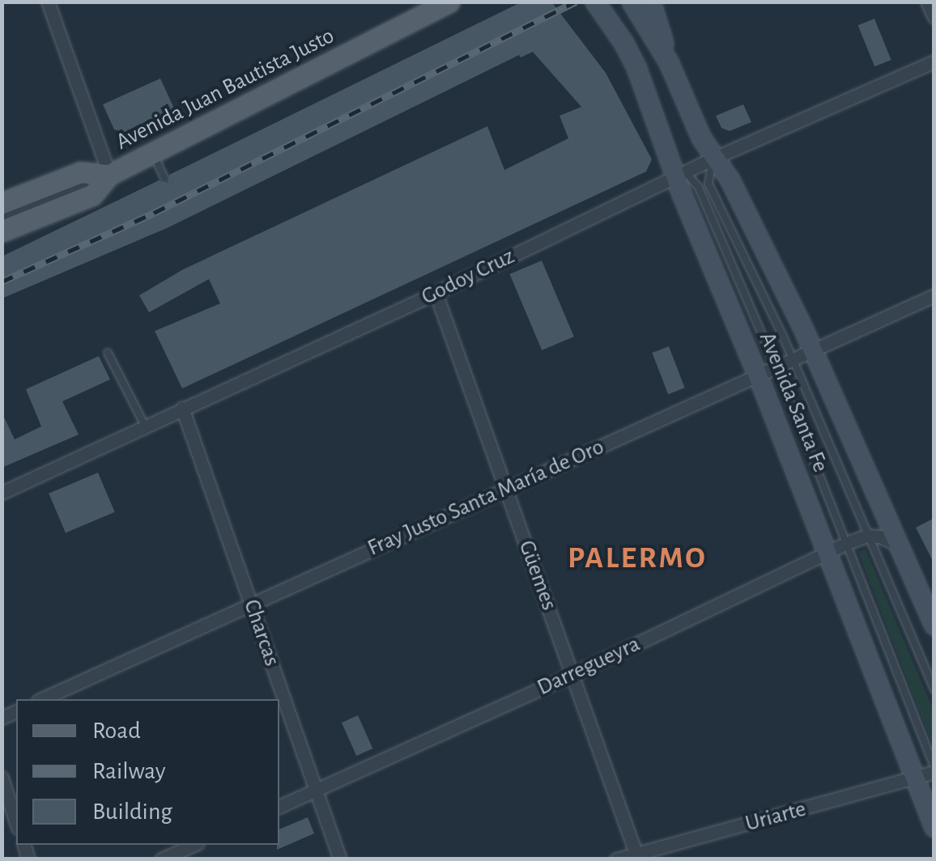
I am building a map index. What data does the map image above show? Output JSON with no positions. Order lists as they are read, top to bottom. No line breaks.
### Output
{"streets":{"main road":["Avenida Juan Bautista Justo","Avenida Santa Fe"],"street":["Godoy Cruz","Fray Justo Santa María de Oro","Güemes","Charcas","Darregueyra","Uriarte"]},"crossings":[["Godoy Cruz","Avenida Santa Fe"],["Godoy Cruz","Güemes"],["Godoy Cruz","Charcas"],["Avenida Santa Fe","Fray Justo Santa María de Oro"],["Avenida Santa Fe","Darregueyra"],["Avenida Santa Fe","Uriarte"],["Fray Justo Santa María de Oro","Güemes"],["Fray Justo Santa María de Oro","Charcas"],["Güemes","Darregueyra"],["Güemes","Uriarte"],["Charcas","Darregueyra"]],"districts":["PALERMO"],"legend":["Road","Railway","Building"]}
